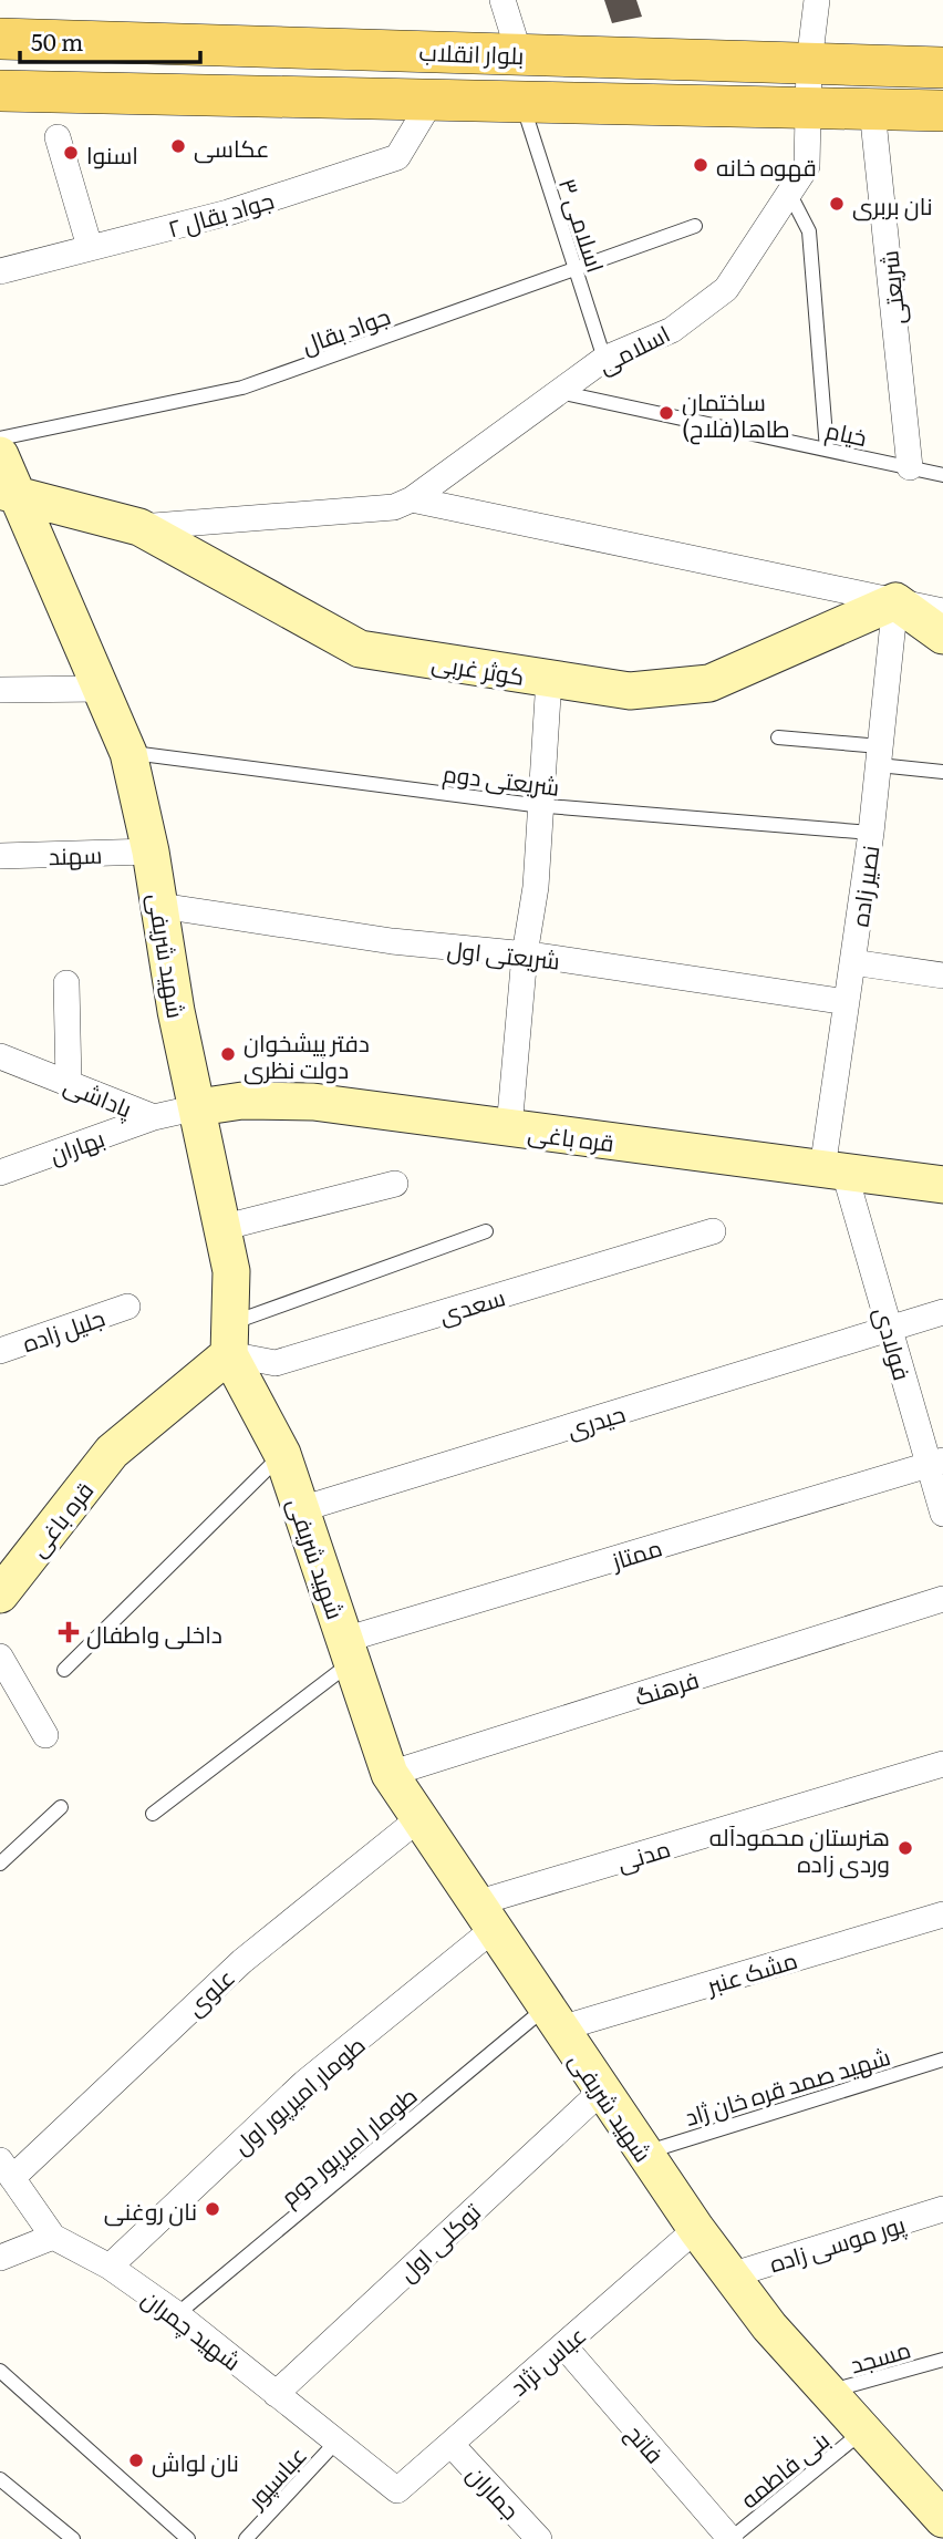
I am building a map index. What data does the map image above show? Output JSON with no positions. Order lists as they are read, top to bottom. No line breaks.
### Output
{"streets":{"main road":["بلوار انقلاب"],"street":["جواد بقال ۲","شریعتی","اسلامی","کوثر غربی","سهند","نصیر زاده","شریعتی اول","شهید شریفى","پاداشی","قره باغی","بهاران","سعدی","جلیل زاده","فولادی","حیدری","ممتاز","فرهنگ","مدنی","مشک عنبر","علوی","طومار امیرپور اول","توکلی اول","پور موسی زاده","شهید چمران","عباس نژاد","فاتح","جماران"],"lane":["اسلامی ۳","جواد بقال","خیام","شریعتی دوم","شهید صمد قره خان ژاد","طومار امیرپور دوم","مسجد","بنی فاطمه","عباسپور"]},"crossings":[["بلوار انقلاب","اسلامی"],["اسلامی ۳","جواد بقال"],["اسلامی ۳","اسلامی"],["شریعتی","خیام"],["اسلامی","خیام"],["اسلامی","کوثر غربی"],["اسلامی","نصیر زاده"],["کوثر غربی","نصیر زاده"],["کوثر غربی","شهید شریفى"],["شریعتی دوم","نصیر زاده"],["شریعتی دوم","شهید شریفى"],["سهند","شهید شریفى"],["نصیر زاده","شریعتی اول"],["نصیر زاده","قره باغی"],["نصیر زاده","فولادی"],["شریعتی اول","شهید شریفى"],["شهید شریفى","پاداشی"],["شهید شریفى","قره باغی"],["شهید شریفى","سعدی"],["شهید شریفى","حیدری"],["شهید شریفى","ممتاز"],["شهید شریفى","فرهنگ"],["شهید شریفى","مدنی"],["شهید شریفى","مشک عنبر"],["شهید شریفى","علوی"],["شهید شریفى","شهید صمد قره خان ژاد"],["شهید شریفى","طومار امیرپور اول"],["شهید شریفى","طومار امیرپور دوم"],["شهید شریفى","توکلی اول"],["شهید شریفى","پور موسی زاده"],["شهید شریفى","مسجد"],["شهید شریفى","عباس نژاد"],["شهید شریفى","بنی فاطمه"],["پاداشی","قره باغی"],["پاداشی","بهاران"],["قره باغی","سعدی"],["قره باغی","فولادی"],["فولادی","حیدری"],["فولادی","ممتاز"],["مدنی","طومار امیرپور اول"],["مشک عنبر","طومار امیرپور دوم"],["علوی","شهید چمران"],["طومار امیرپور اول","شهید چمران"],["طومار امیرپور دوم","شهید چمران"],["توکلی اول","شهید چمران"],["شهید چمران","عباس نژاد"],["شهید چمران","عباسپور"],["عباس نژاد","فاتح"],["عباس نژاد","جماران"],["فاتح","بنی فاطمه"]],"places":{"other":["عکاسی","اسنوا","قهوه خانه","نان بربری","ساختمان طاها(فلاح)","دفتر پیشخوان دولت نظری","هنرستان محمودآله وردی زاده","نان روغنی","نان لواش"],"health":["داخلی واطفال"]},"scale_bar":"50 m"}
